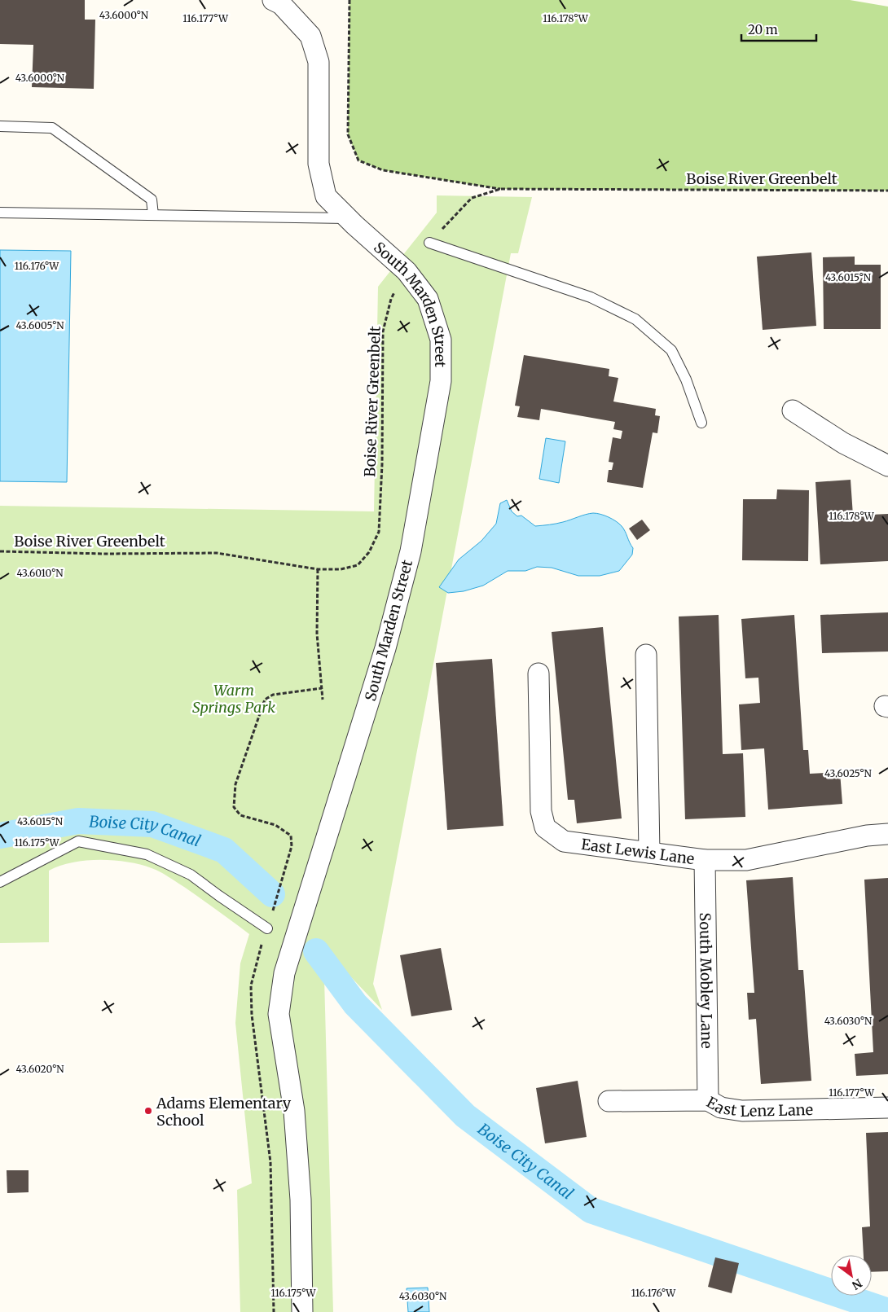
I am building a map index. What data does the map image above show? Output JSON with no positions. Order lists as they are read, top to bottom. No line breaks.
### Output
{"streets":{"street":["South Marden Street","East Lewis Lane","South Mobley Lane","East Lenz Lane"],"path":["Boise River Greenbelt"]},"crossings":[["Boise River Greenbelt","South Marden Street"],["East Lewis Lane","South Mobley Lane"],["South Mobley Lane","East Lenz Lane"]],"water":["Boise City Canal"],"parks":["Warm Springs Park"],"places":["Adams Elementary School"],"scale_bar":"20 m","north":"bottom right","coordinates":["43.6000°N","116.177°W","116.178°W","116.176°W","43.6015°N","43.6005°N","43.6010°N","43.6025°N","116.175°W","43.6030°N","43.6020°N"]}
